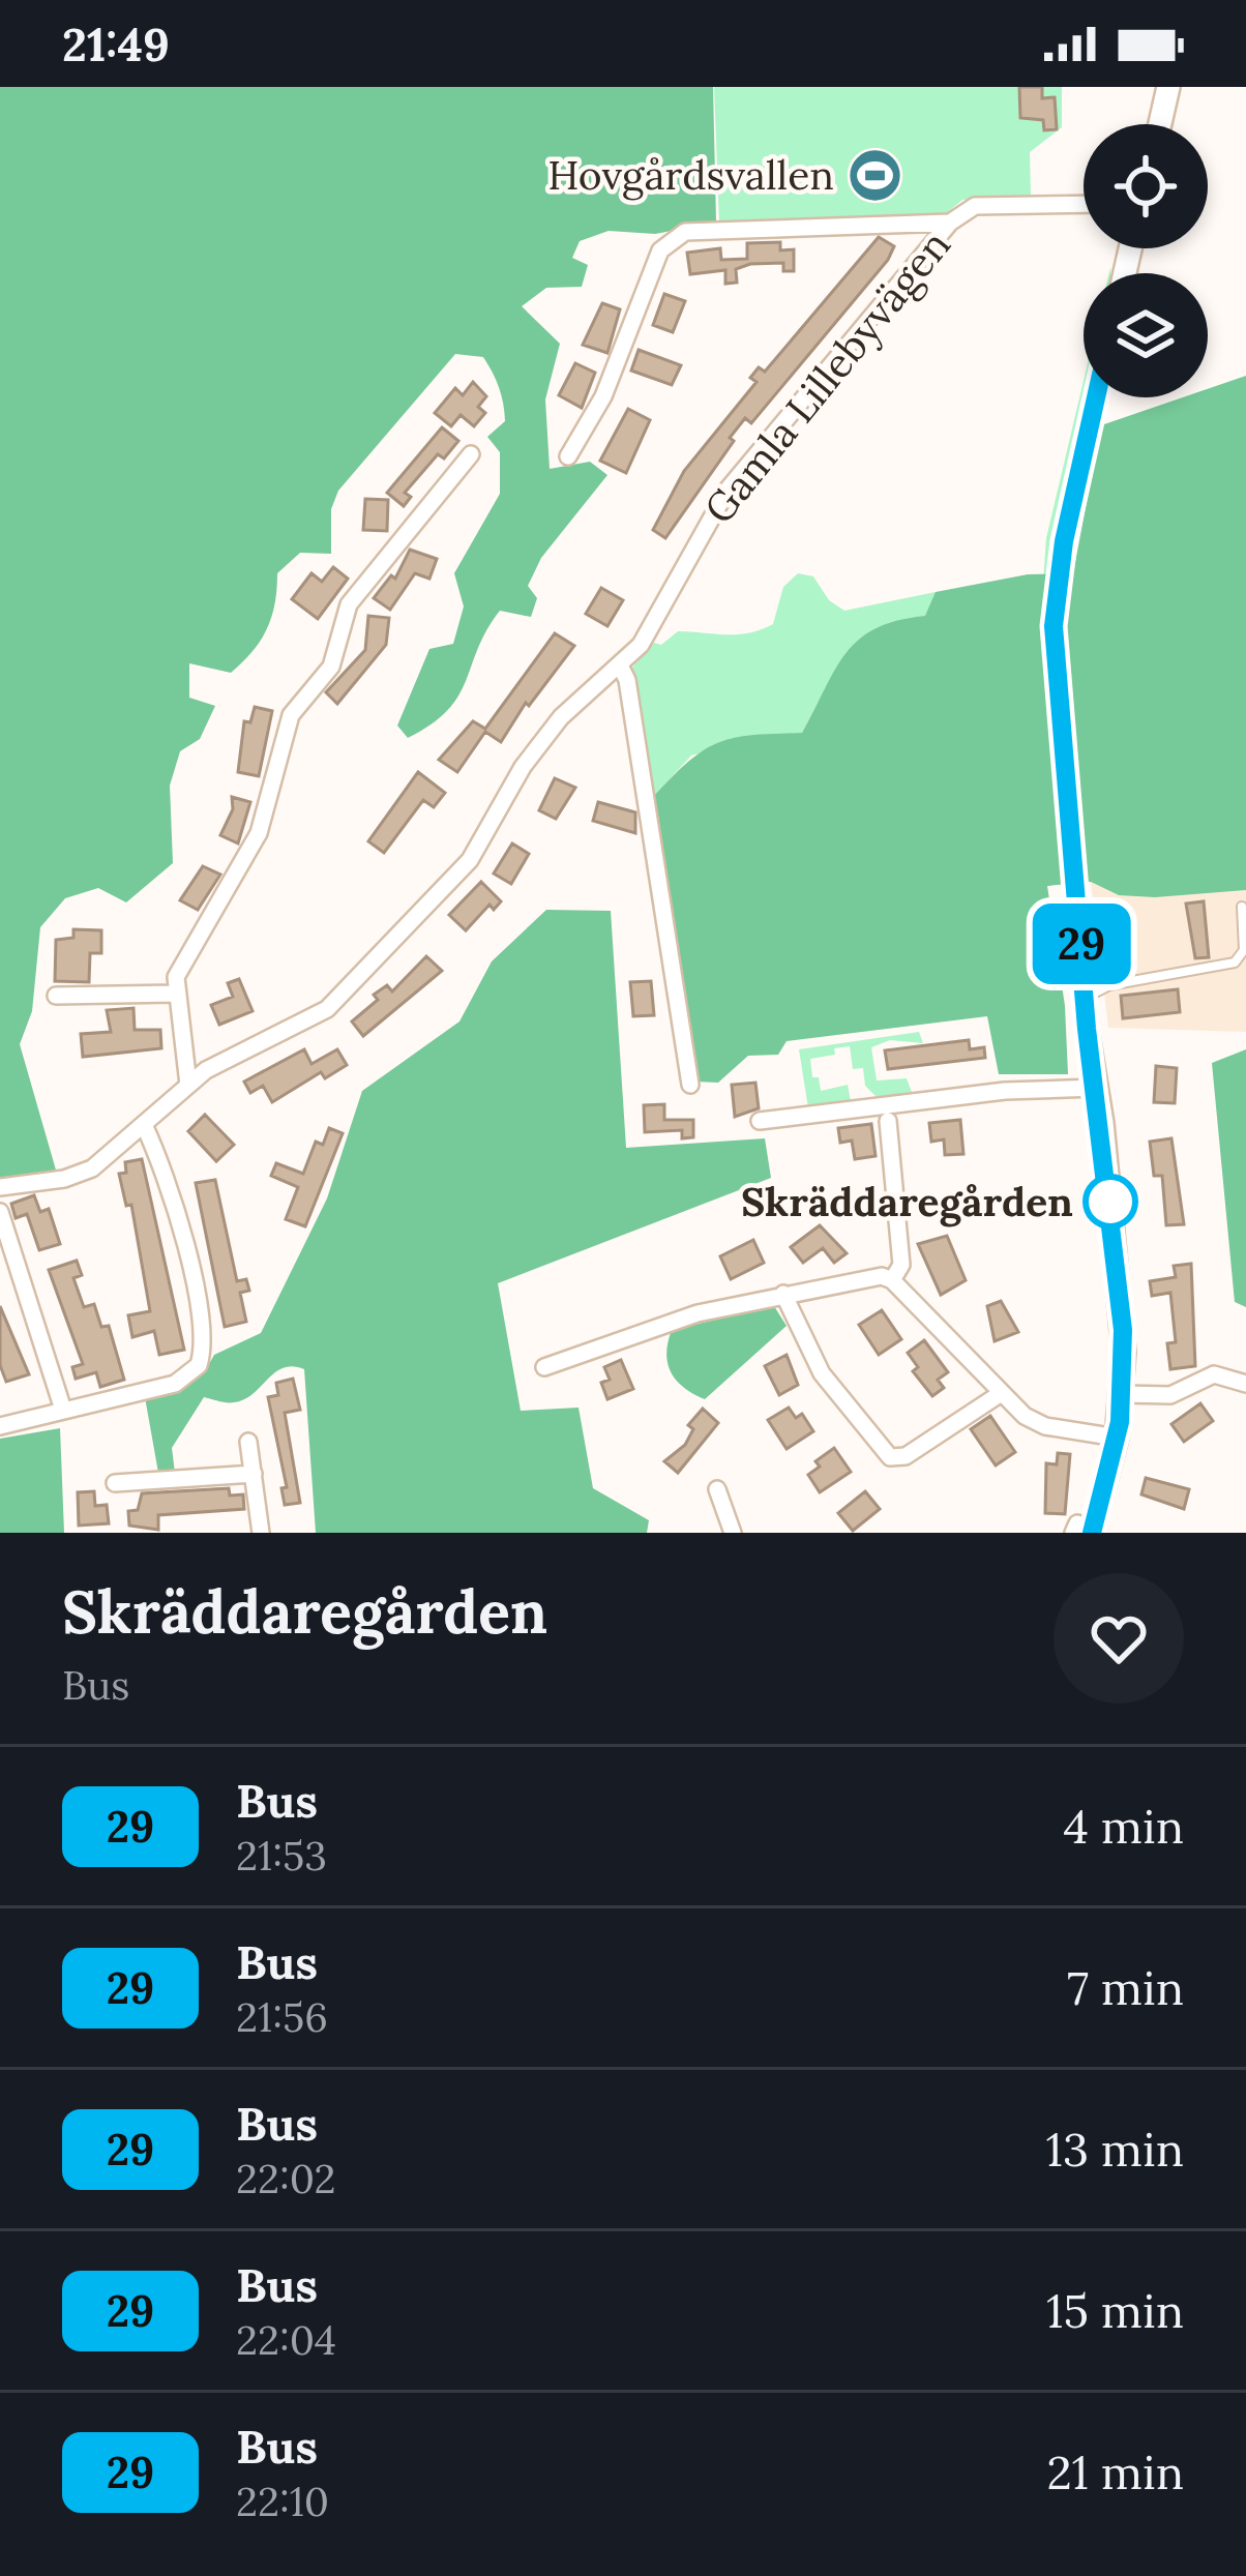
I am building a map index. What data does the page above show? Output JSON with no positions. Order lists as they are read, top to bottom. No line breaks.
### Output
{"streets":{"street":["Gamla Lillebyvägen"]},"places":{"sports":["Hovgårdsvallen"],"other":["Skräddaregården"]},"lines":["bus line 29"],"page":{"status":"21:49","on_map":"29","heading":["Skräddaregården","Bus"],"list":[{"mark":"29","name":"Bus","note":"21:53","value":"4 min"},{"mark":"29","name":"Bus","note":"21:56","value":"7 min"},{"mark":"29","name":"Bus","note":"22:02","value":"13 min"},{"mark":"29","name":"Bus","note":"22:04","value":"15 min"},{"mark":"29","name":"Bus","note":"22:10","value":"21 min"}]}}
